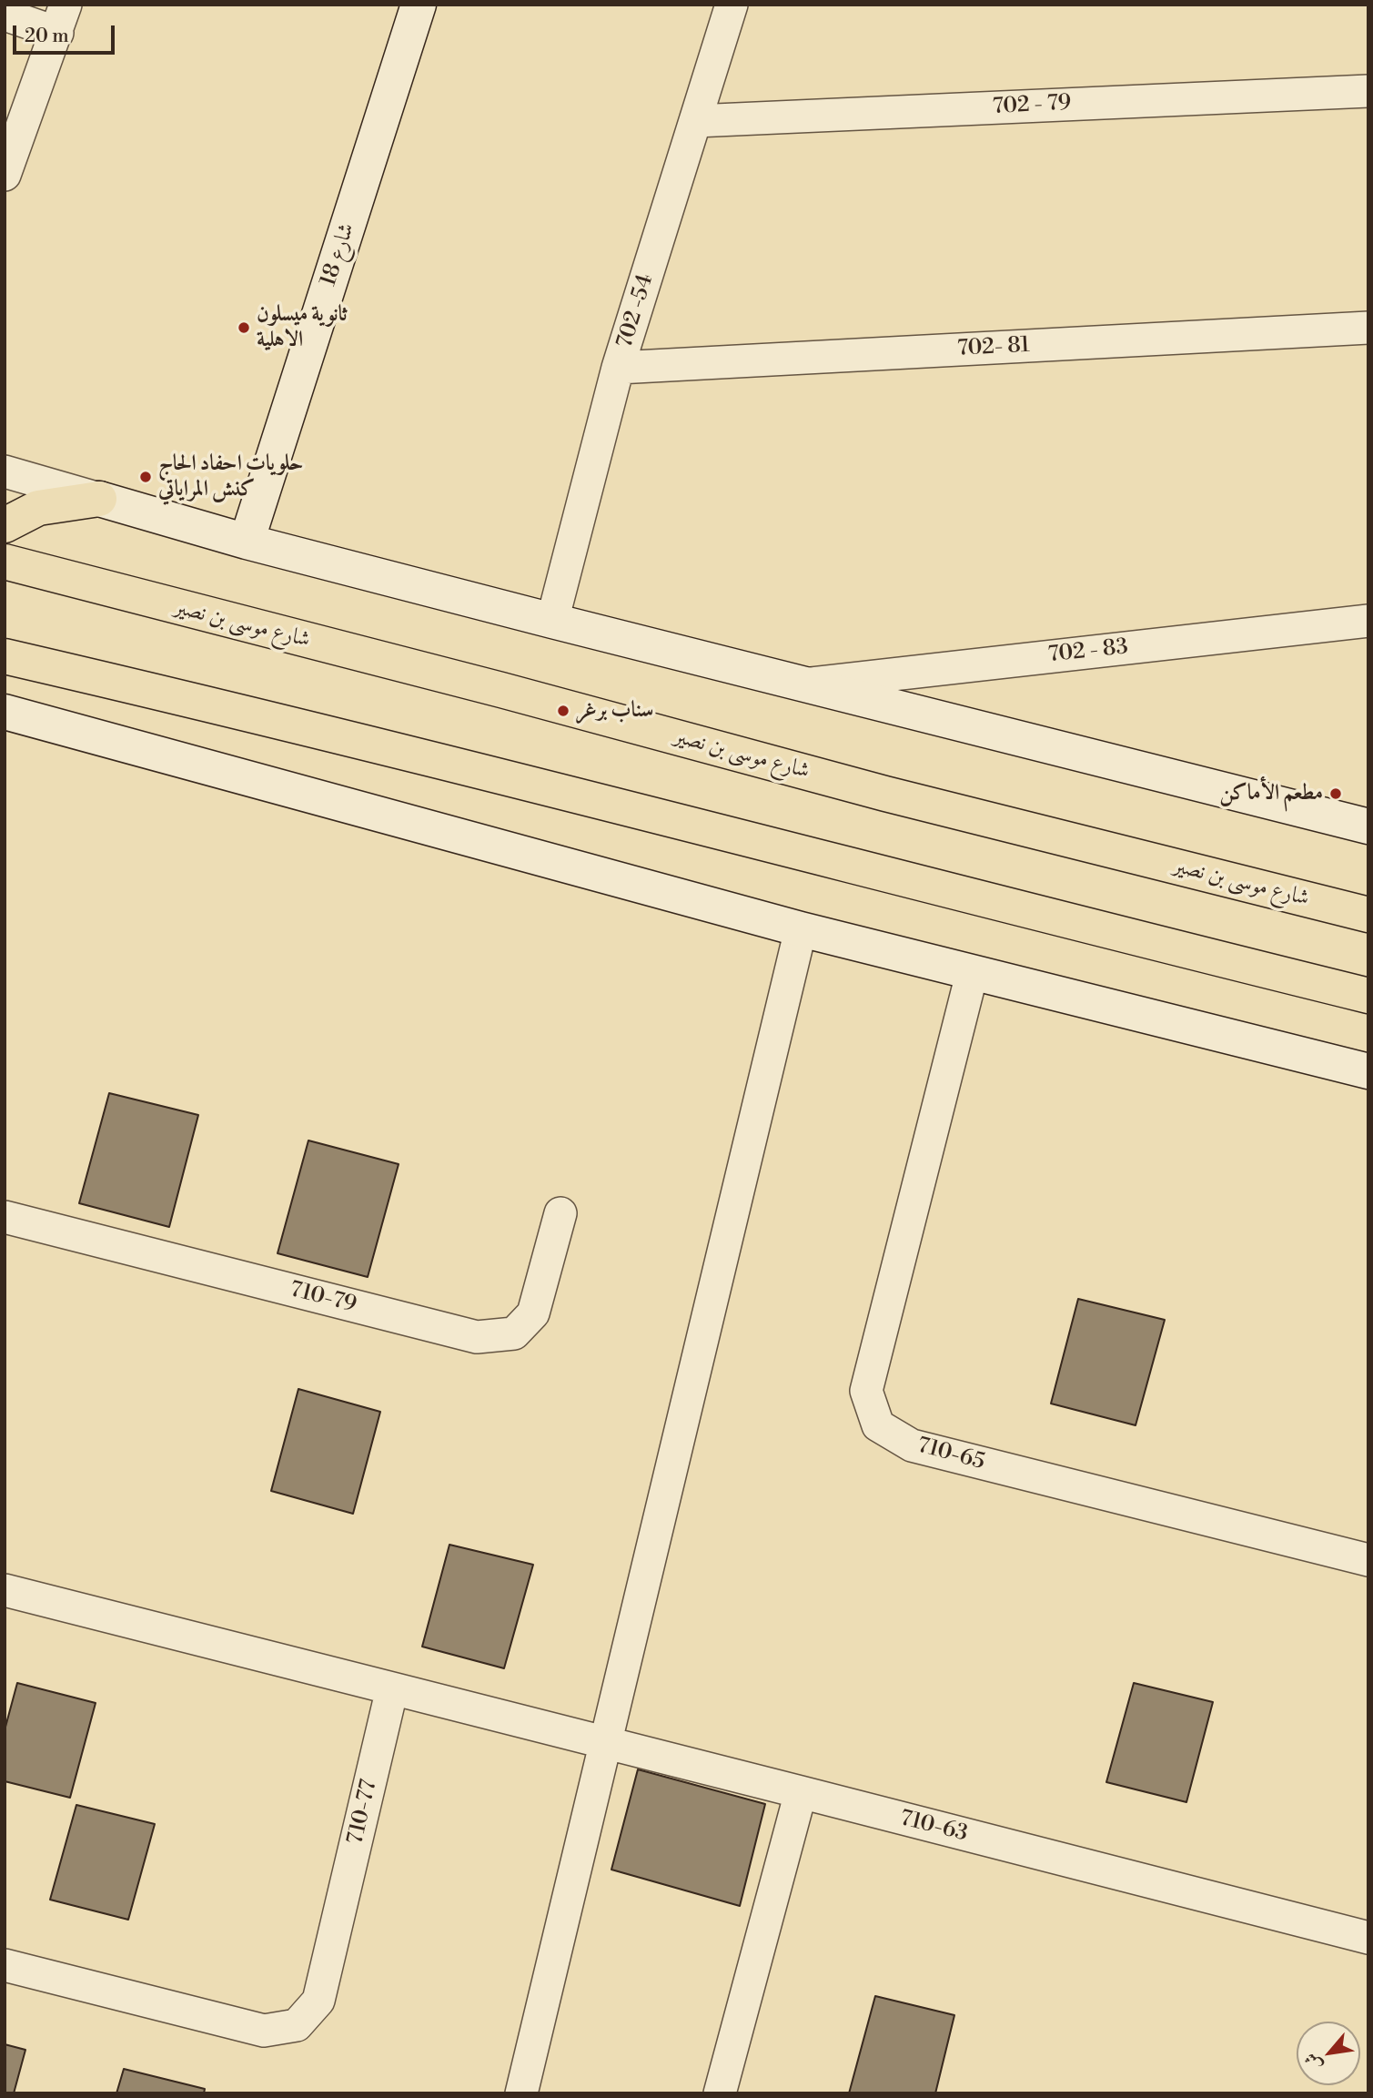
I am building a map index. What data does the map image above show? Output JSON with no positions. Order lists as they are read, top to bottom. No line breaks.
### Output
{"streets":{"main road":["شارع موسى بن نصير"],"street":["702 - 79","شارع 18","702 -54","702- 81","702 - 83","710-79","710-65","710-77","710-63"]},"crossings":[["702 - 79","702 -54"],["702 -54","702- 81"],["710-77","710-63"]],"places":["ثانوية ميسلون الاهلية","حلويات احفاد الحاج كنش المراياتي","سناب برغر","مطعم الأماكن"],"scale_bar":"20 m","north":"bottom left"}
